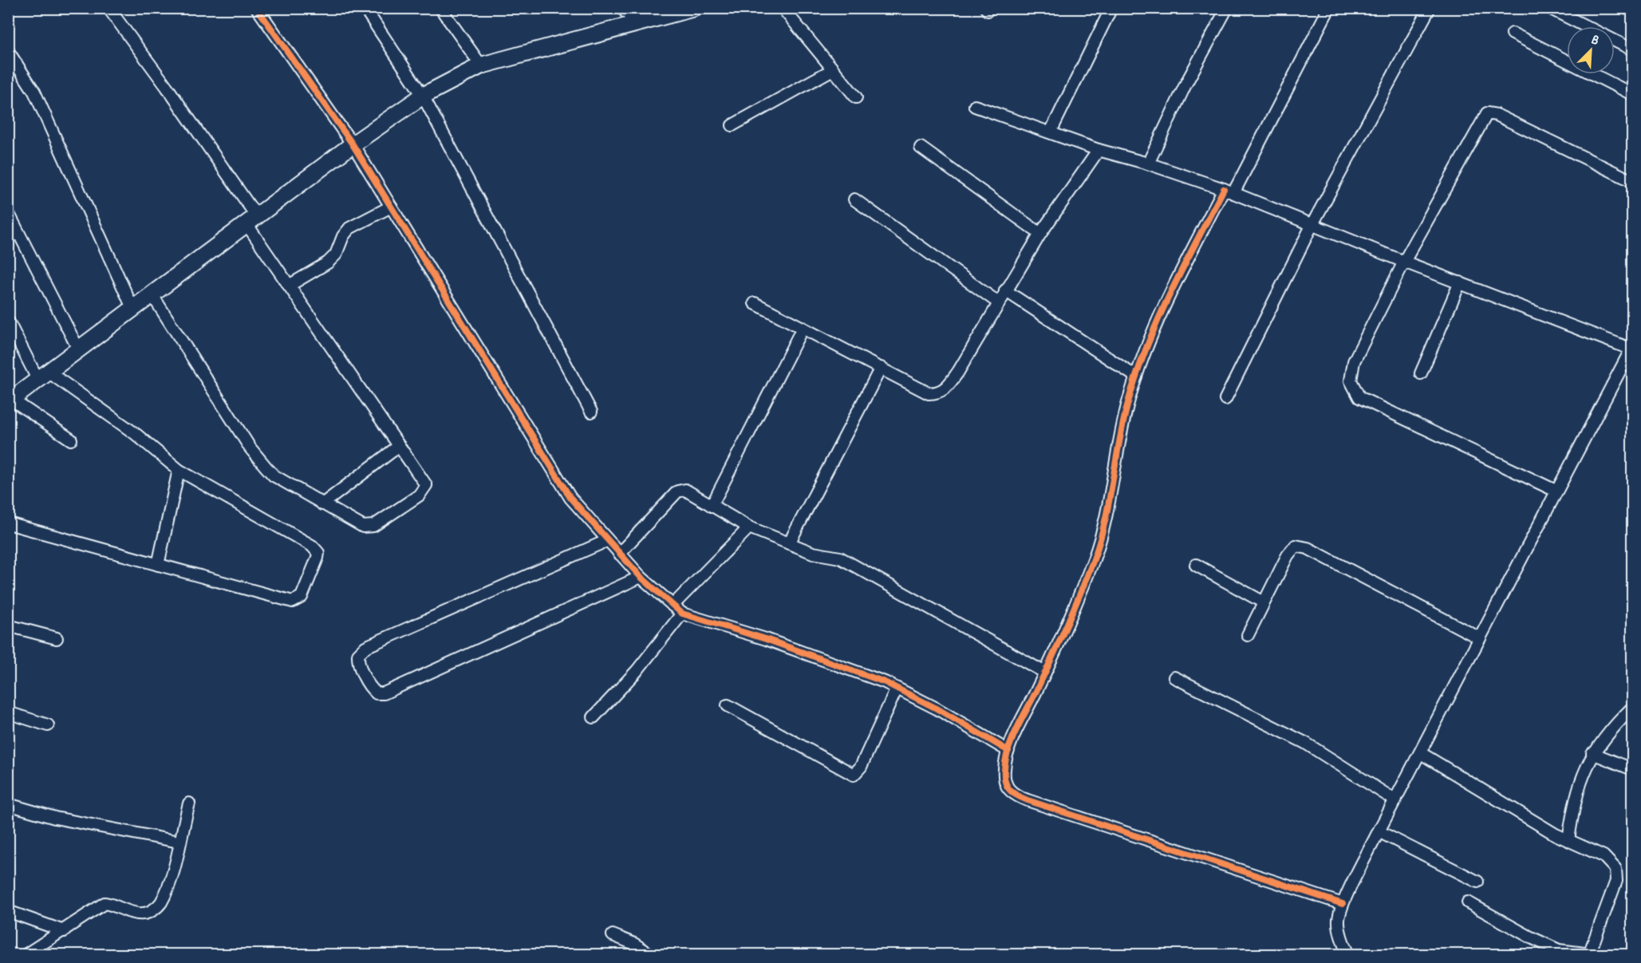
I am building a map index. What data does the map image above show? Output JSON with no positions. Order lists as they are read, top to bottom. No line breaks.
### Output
{"north":"top right"}
